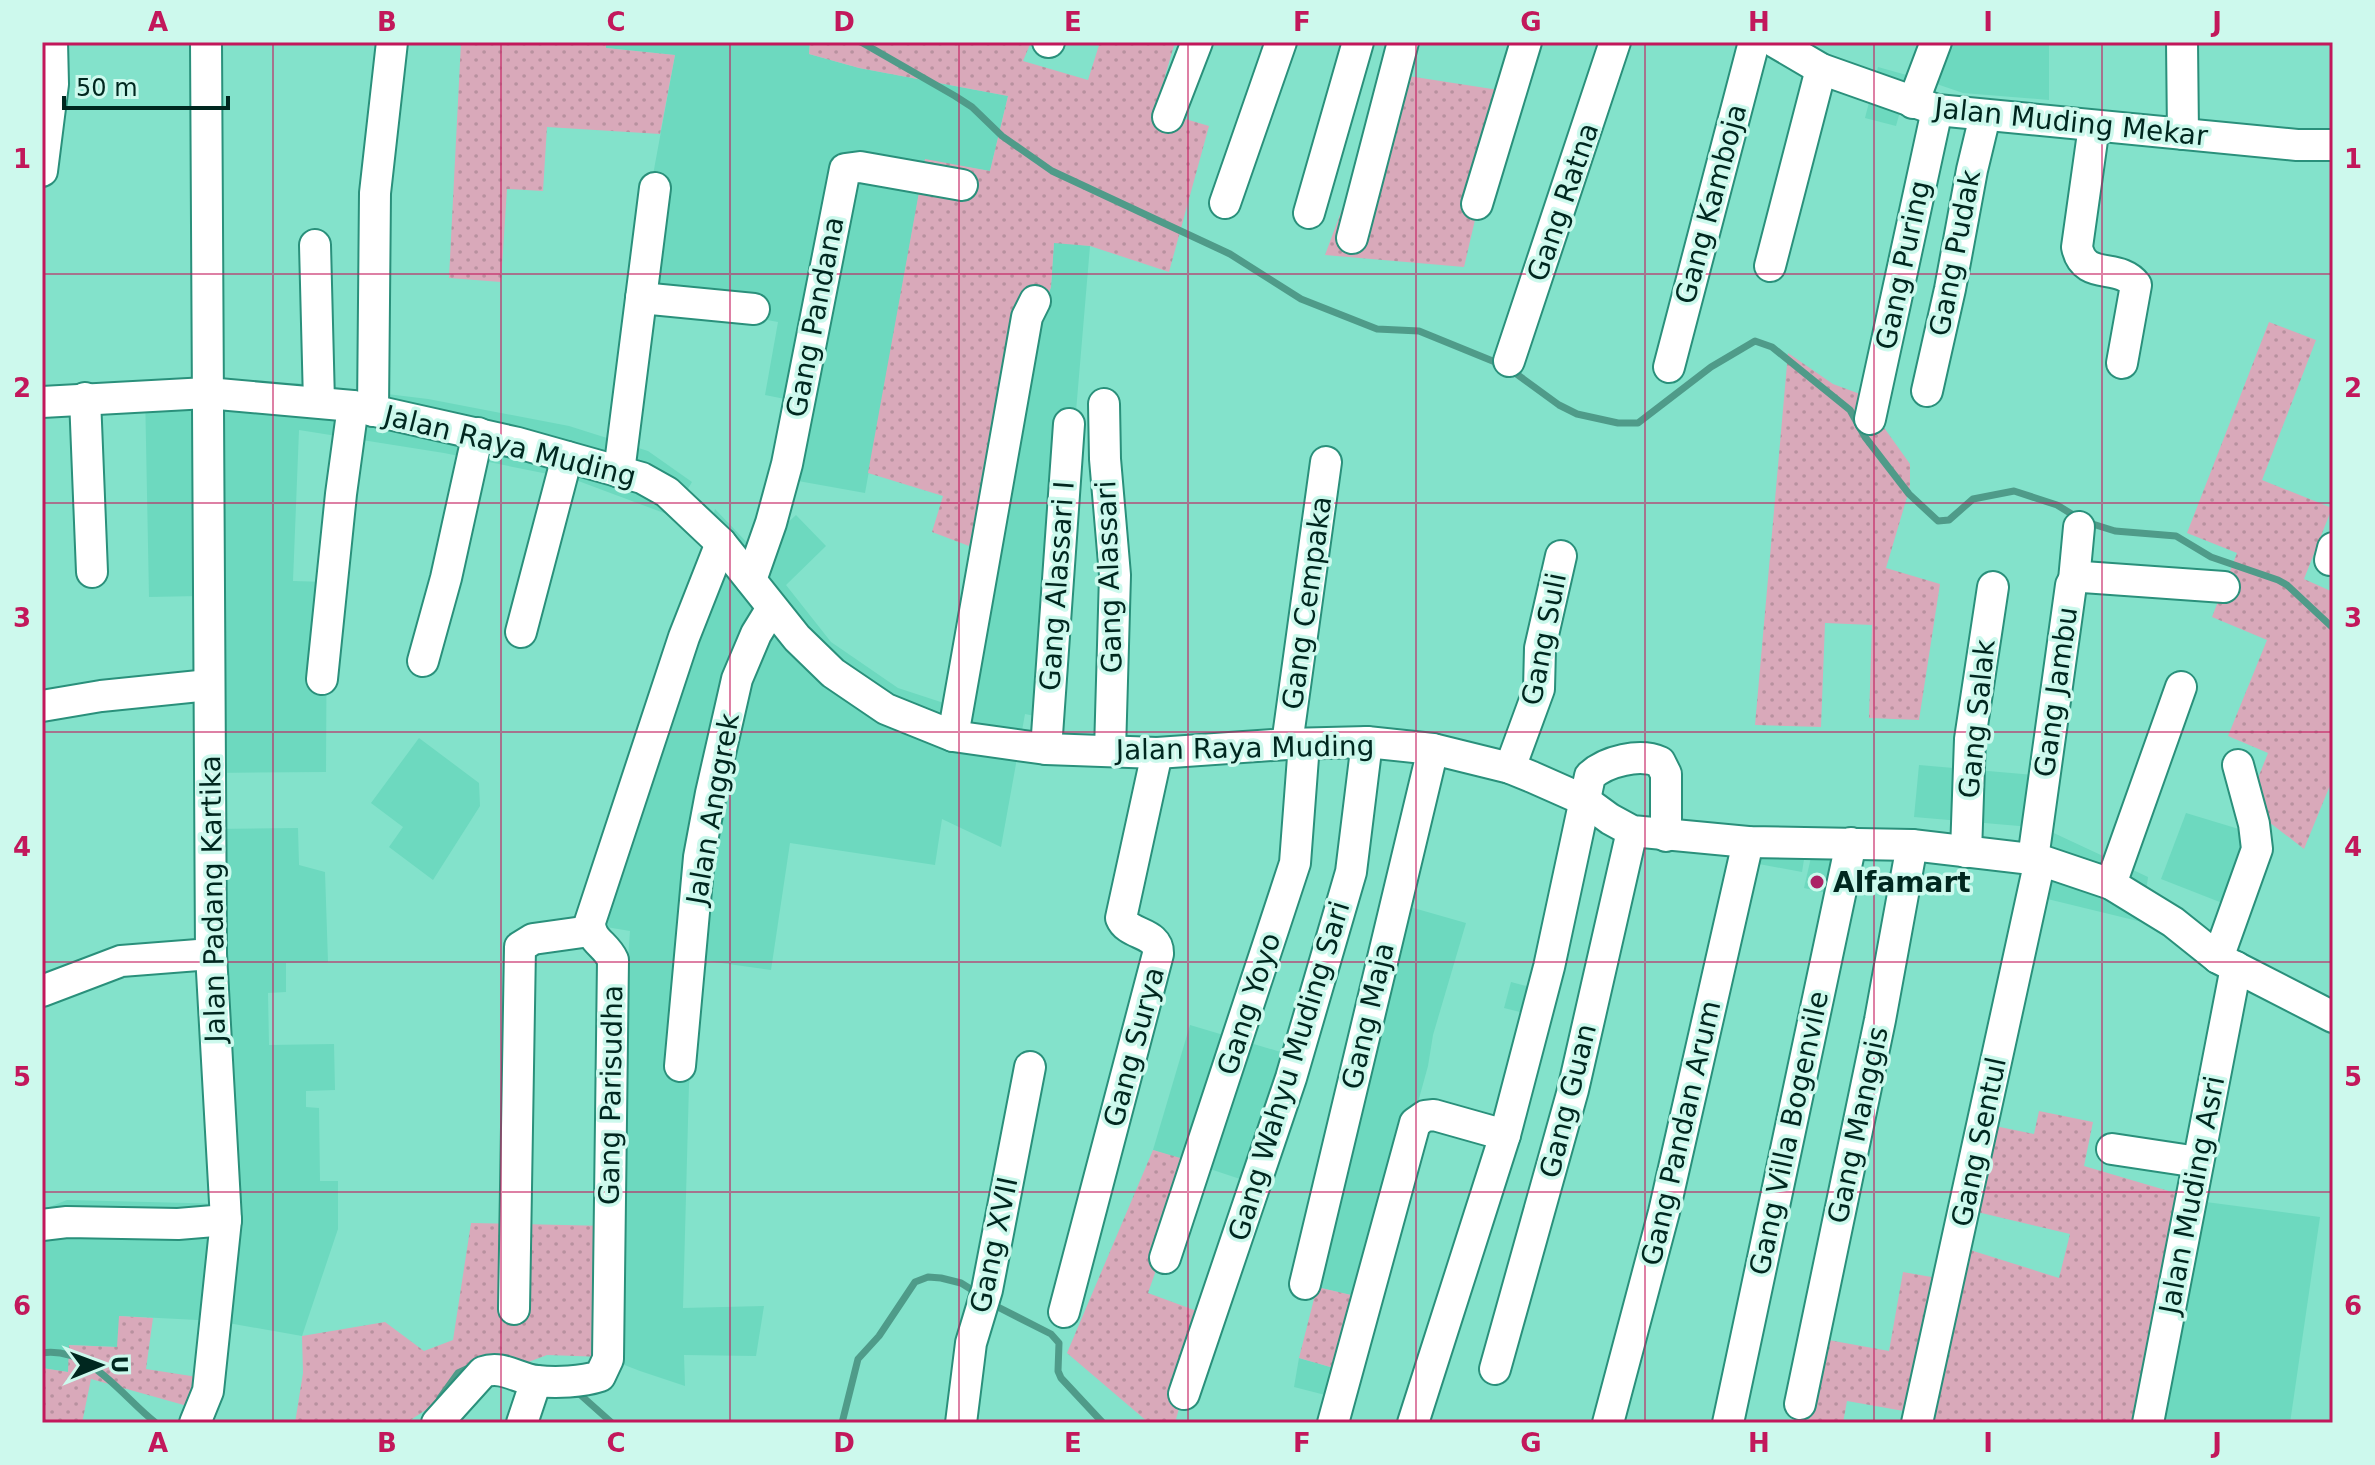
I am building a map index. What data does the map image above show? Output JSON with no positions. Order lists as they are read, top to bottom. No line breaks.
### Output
{"streets":{"street":["Jalan Muding Mekar","Gang Ratna","Gang Kamboja","Gang Pudak","Gang Puring","Gang Pandana","Jalan Raya Muding","Gang Alassari","Gang Alassari I","Gang Cempaka","Gang Suli","Gang Jambu","Gang Salak","Jalan Anggrek","Jalan Padang Kartika","Gang Yoyo","Gang Maja","Gang Surya","Gang Wahyu Muding Sari","Gang Parisudha","Gang Guan","Gang Manggis","Gang Pandan Arum","Gang Villa Bogenvile","Gang Sentul","Jalan Muding Asri","Gang XVII"]},"crossings":[["Jalan Muding Mekar","Gang Pudak"],["Jalan Muding Mekar","Gang Puring"],["Gang Pandana","Jalan Raya Muding"],["Jalan Raya Muding","Gang Alassari"],["Jalan Raya Muding","Gang Alassari I"],["Jalan Raya Muding","Gang Cempaka"],["Jalan Raya Muding","Gang Suli"],["Jalan Raya Muding","Gang Jambu"],["Jalan Raya Muding","Gang Salak"],["Jalan Raya Muding","Jalan Anggrek"],["Jalan Raya Muding","Jalan Padang Kartika"],["Jalan Raya Muding","Gang Yoyo"],["Jalan Raya Muding","Gang Maja"],["Jalan Raya Muding","Gang Surya"],["Jalan Raya Muding","Gang Wahyu Muding Sari"],["Jalan Raya Muding","Gang Guan"],["Jalan Raya Muding","Gang Manggis"],["Jalan Raya Muding","Gang Pandan Arum"],["Jalan Raya Muding","Gang Villa Bogenvile"],["Jalan Raya Muding","Gang Sentul"],["Jalan Raya Muding","Jalan Muding Asri"],["Gang Cempaka","Gang Yoyo"],["Gang Jambu","Gang Sentul"]],"places":["Alfamart"],"scale_bar":"50 m","north":"right","grid":{"columns":["A","B","C","D","E","F","G","H","I","J"],"rows":["1","2","3","4","5","6"]}}
